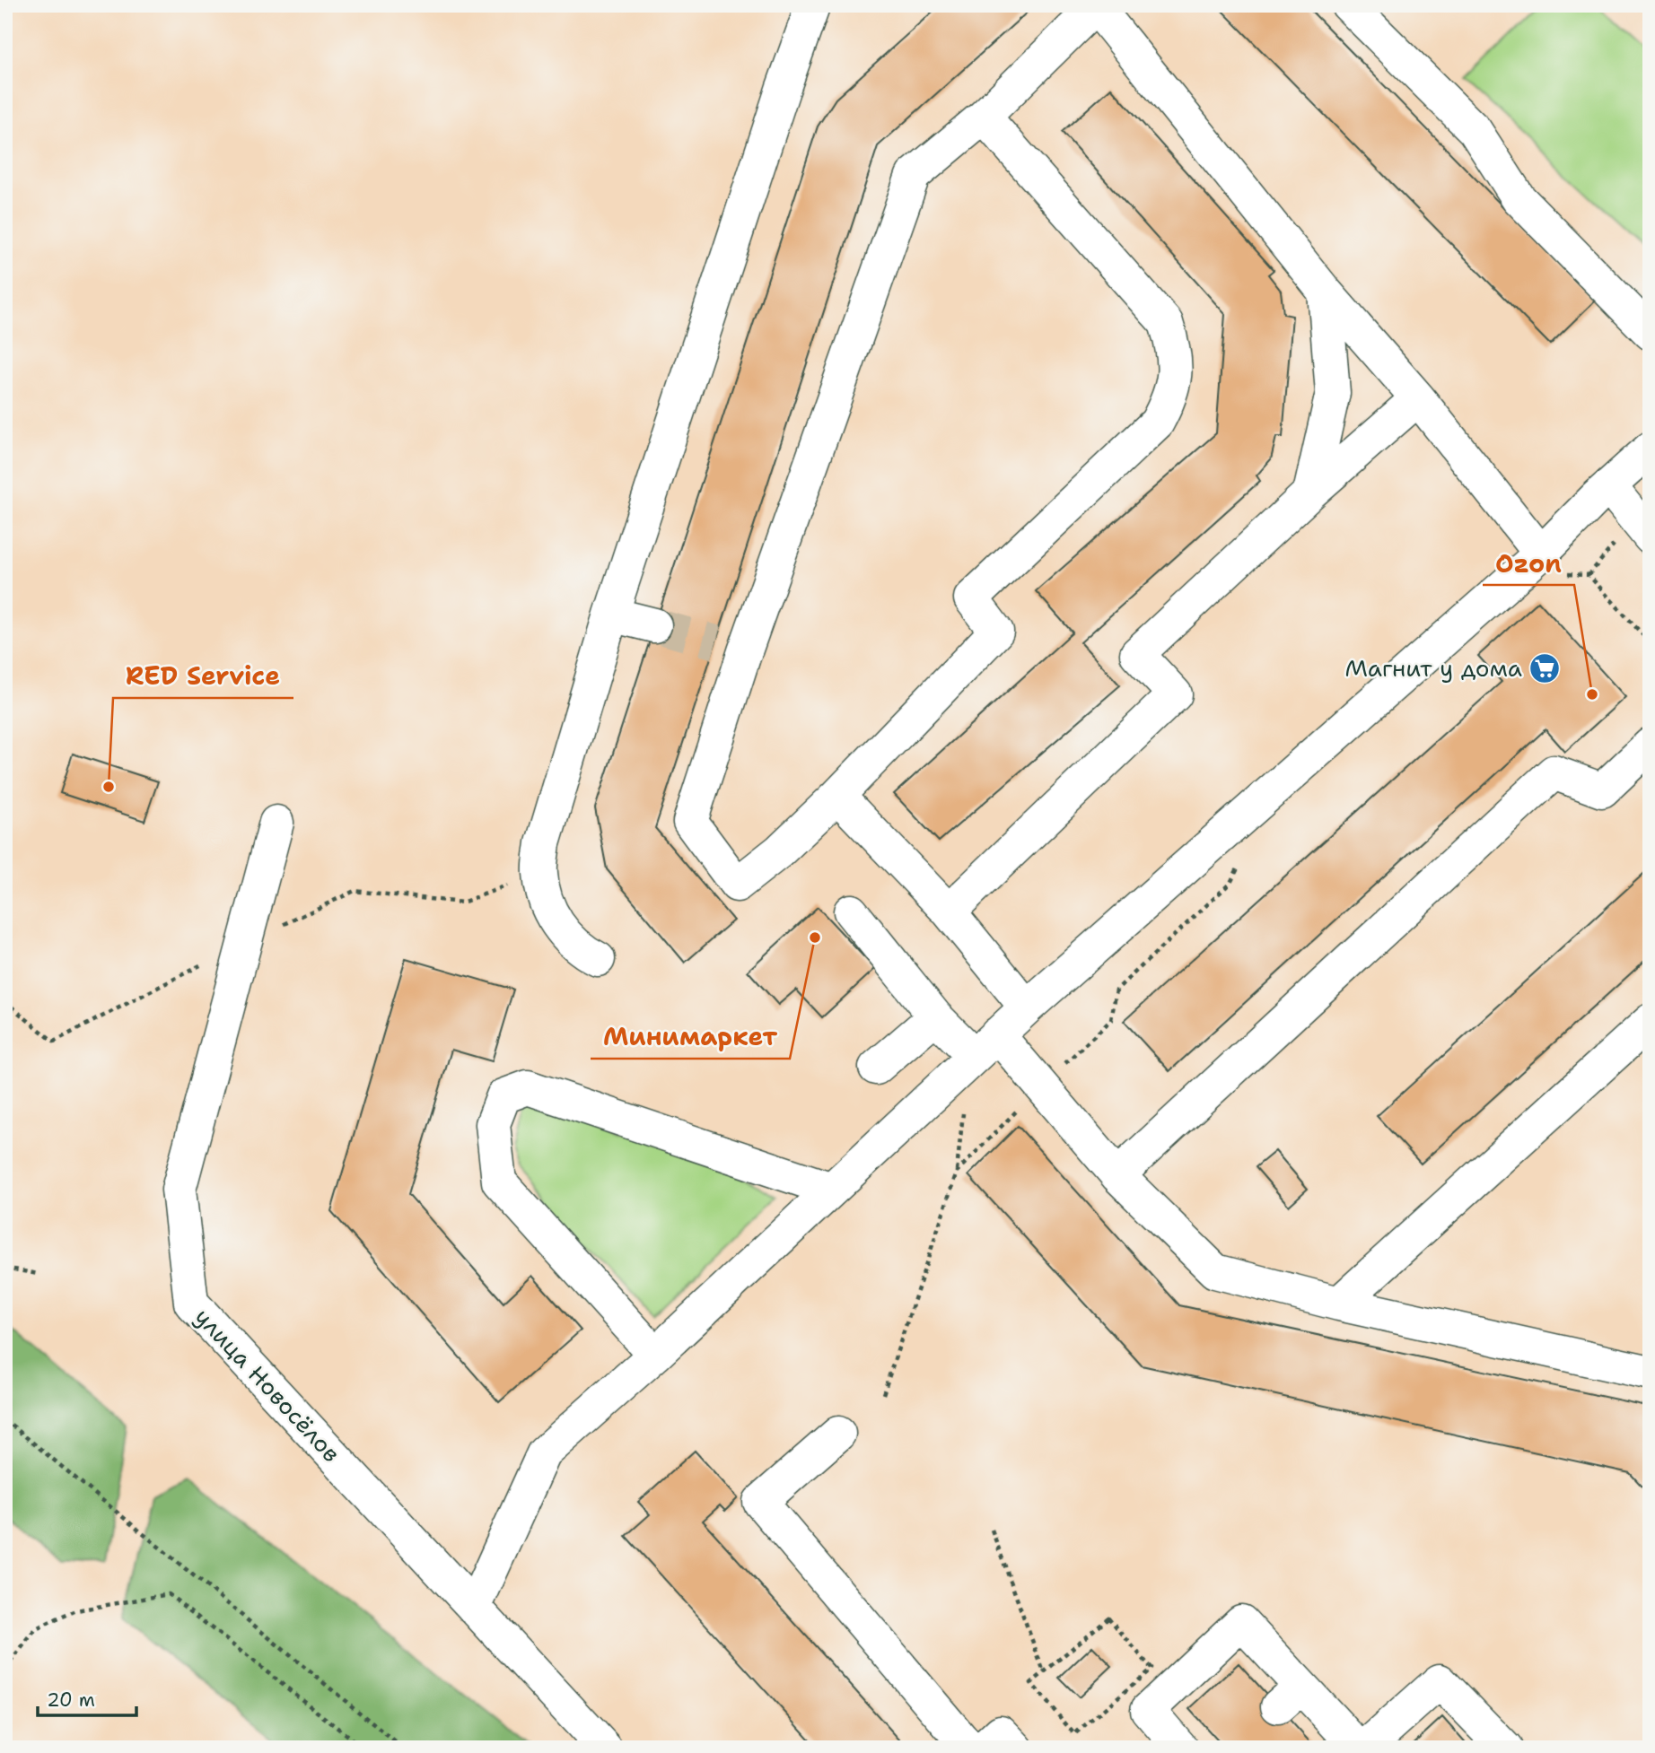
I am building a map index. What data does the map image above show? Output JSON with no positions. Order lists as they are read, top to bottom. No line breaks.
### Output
{"streets":{"street":["улица Новосёлов"]},"places":{"supermarket":["Магнит у дома"],"other":["Ozon","RED Service","Минимаркет"]},"scale_bar":"20 m"}
